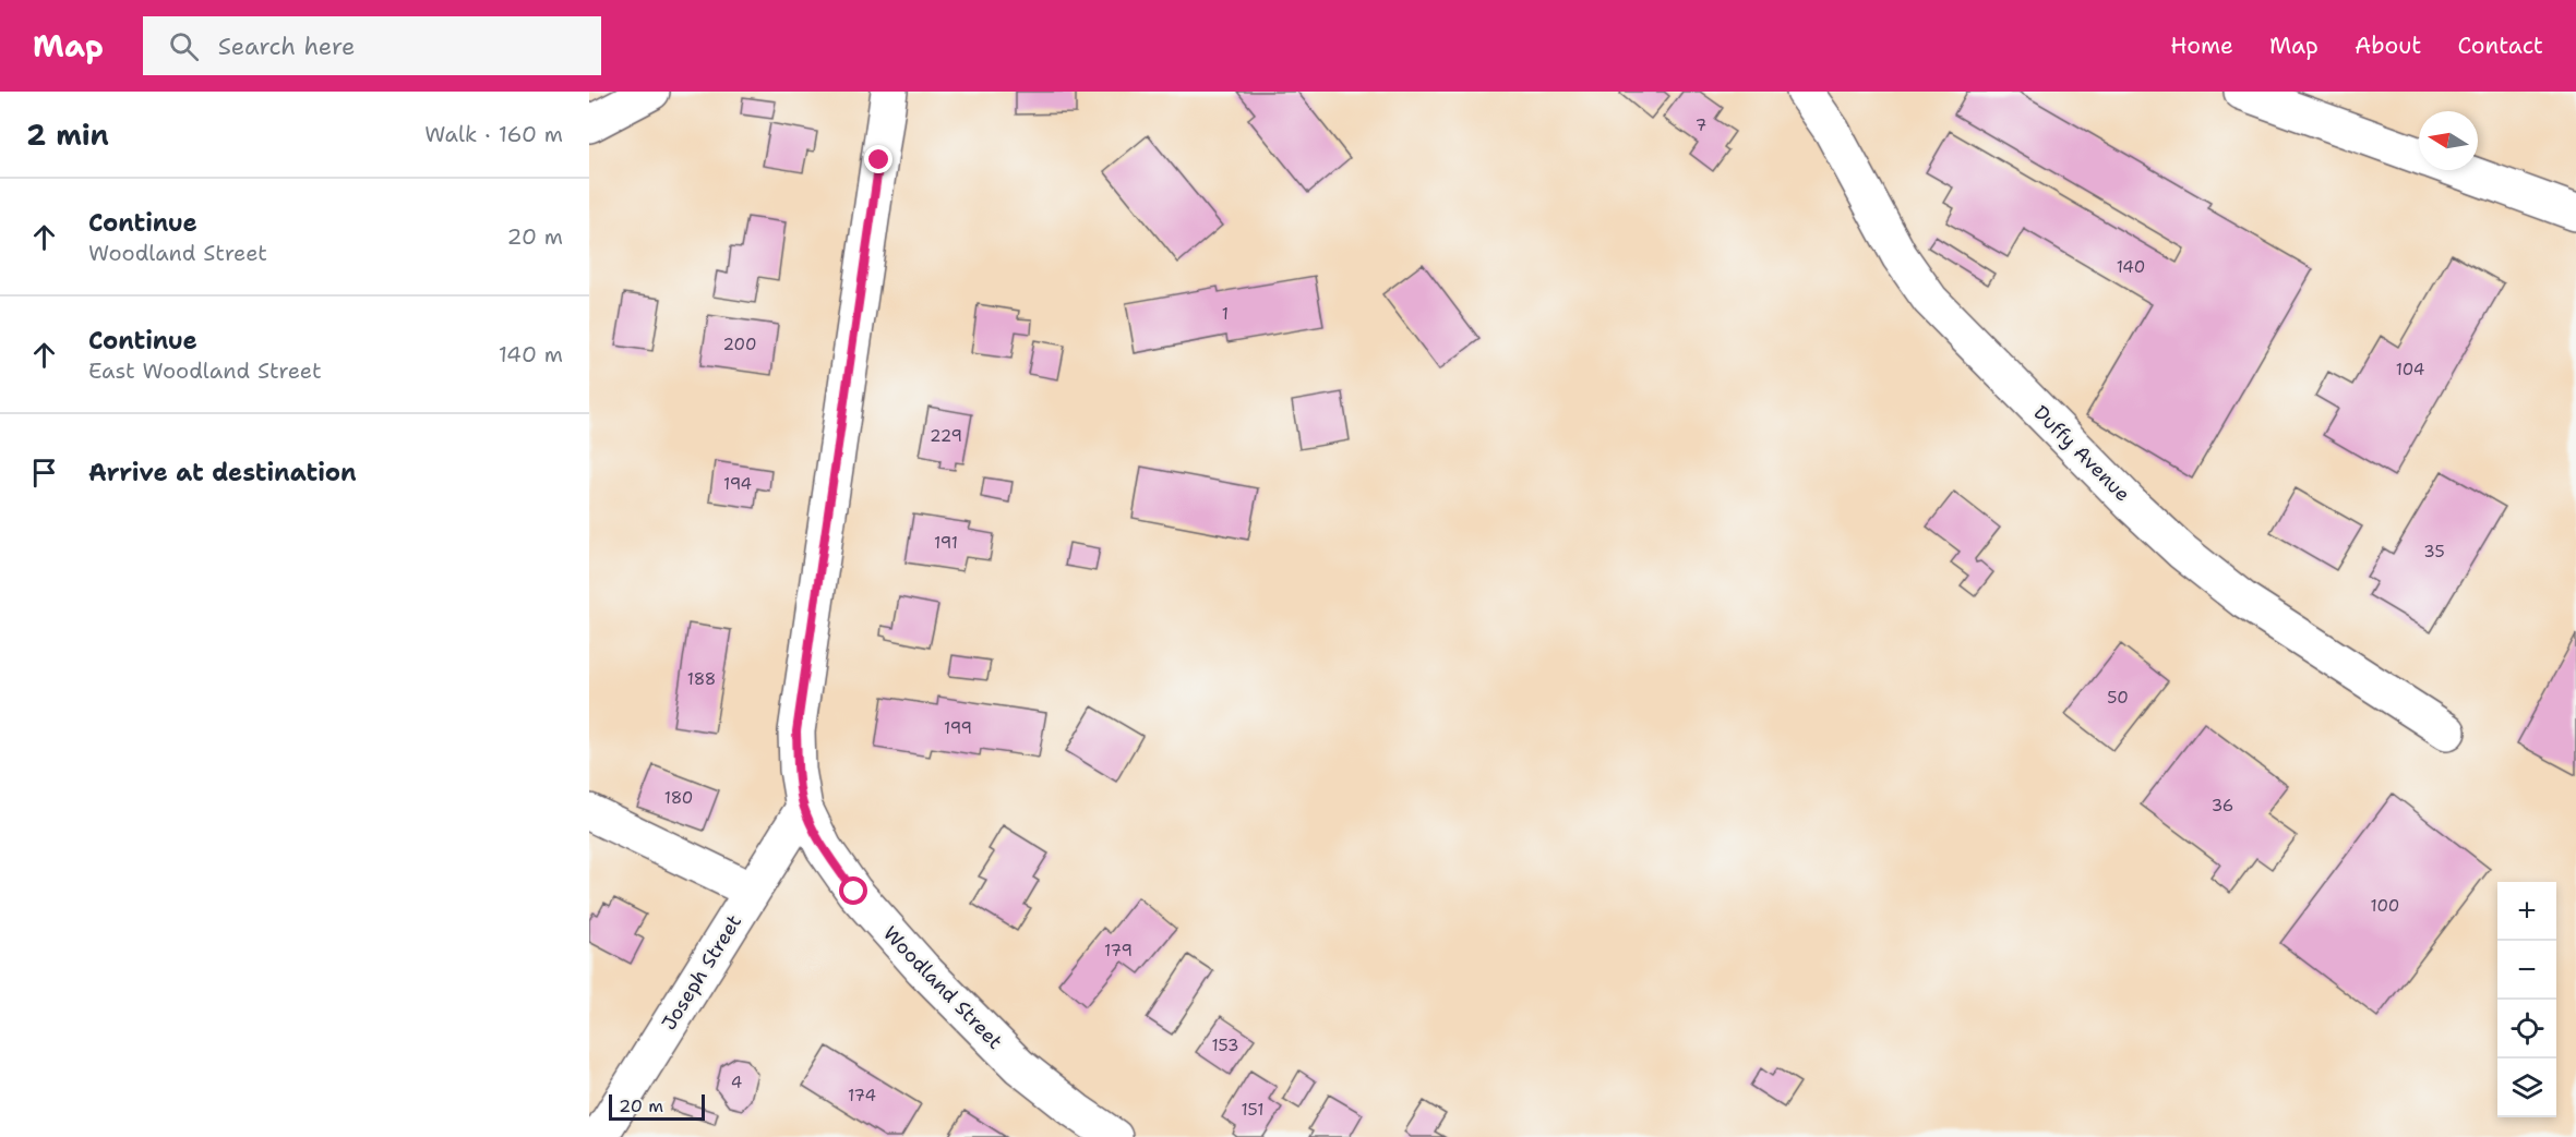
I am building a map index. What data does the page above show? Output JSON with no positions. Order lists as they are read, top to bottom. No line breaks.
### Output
{"streets":{"street":["Duffy Avenue","Joseph Street","Woodland Street"]},"crossings":[["Joseph Street","Woodland Street"]],"house_numbers":["7","140","1","200","104","229","194","191","35","188","50","199","180","36","100","179","153","4","174","151"],"scale_bar":"20 m","north":"left","page":{"header":"Map","search":"Search here","nav":["Home","Map","About","Contact"],"heading":["2 min","Walk · 160 m"],"list":[["Continue","Woodland Street","20 m"],["Continue","East Woodland Street","140 m"],"Arrive at destination"],"map_buttons":["+","−"],"scale":"20 m"}}
